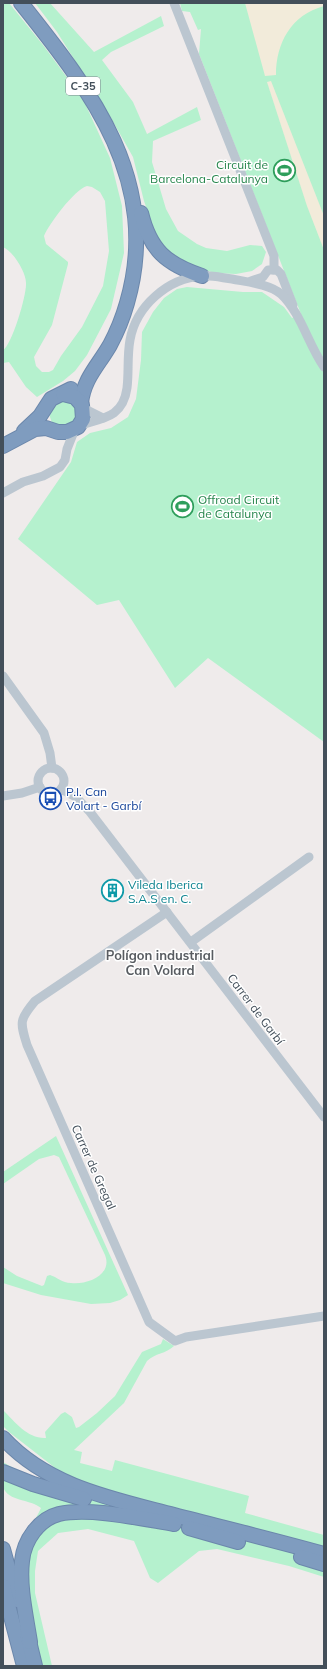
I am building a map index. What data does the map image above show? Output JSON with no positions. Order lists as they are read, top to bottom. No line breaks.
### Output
{"streets":{"highway":["C-35"],"street":["Carrer de Garbí","Carrer de Gregal"]},"crossings":[["Carrer de Garbí","Carrer de Gregal"]],"districts":["Polígon industrial Can Volard"],"places":{"sports":["Circuit de Barcelona-Catalunya","Offroad Circuit de Catalunya"],"bus stop":["P.I. Can Volart - Garbí"],"building":["Vileda Iberica S.A.S en. C."]}}
